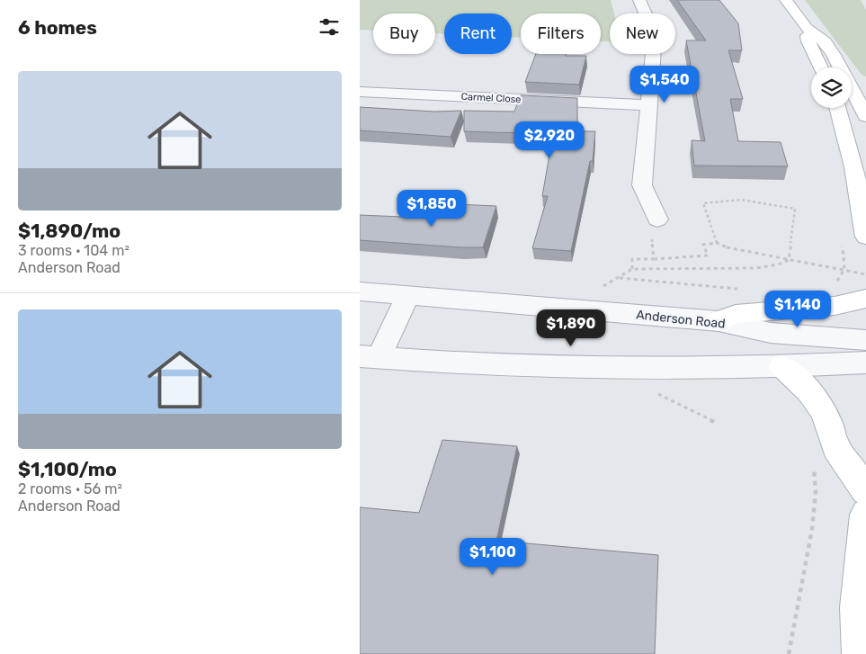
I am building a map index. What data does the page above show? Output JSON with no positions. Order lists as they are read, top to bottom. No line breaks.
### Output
{"streets":{"street":["Carmel Close","Anderson Road"]},"page":{"heading":"6 homes","chip":["Buy","Rent","Filters","New"],"list":[{"name":"$1,890/mo","note":"3 rooms · 104 m² · Anderson Road"},{"name":"$1,100/mo","note":"2 rooms · 56 m² · Anderson Road"}],"price":["$1,540","$2,920","$1,850","$1,140","$1,890","$1,100"]}}
